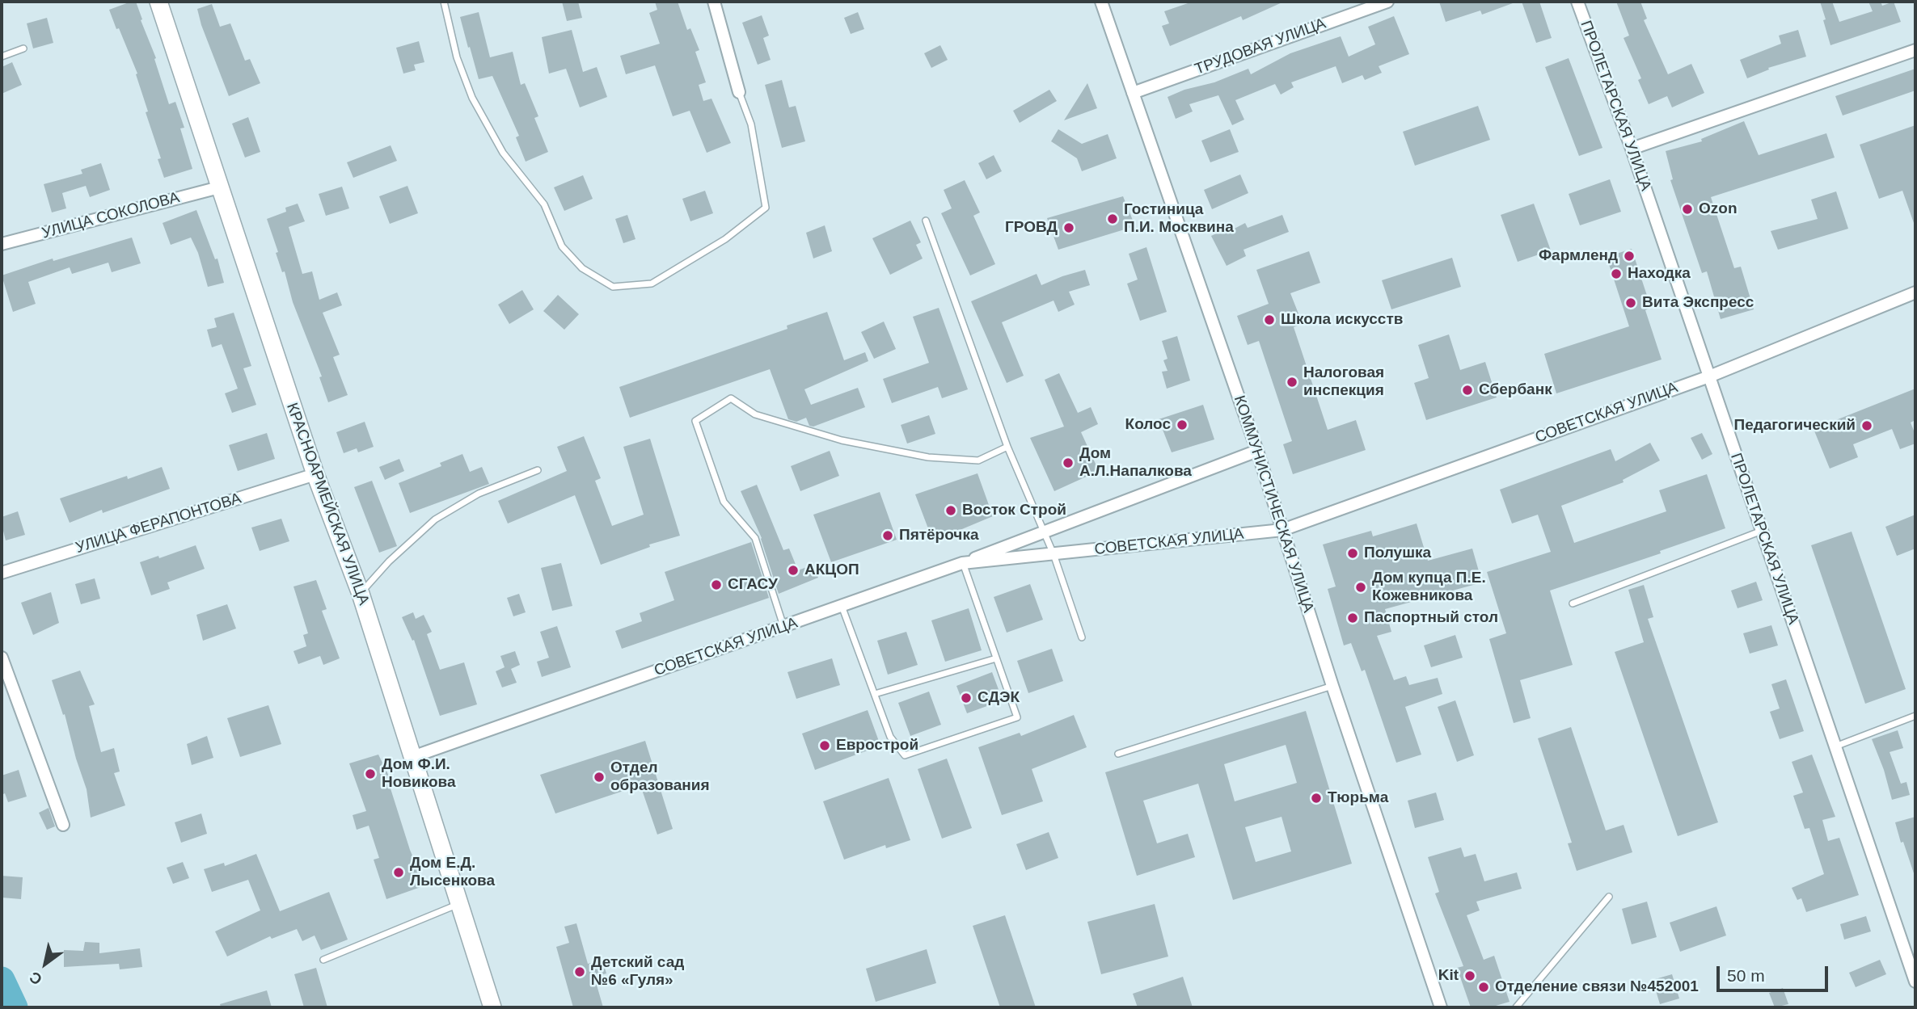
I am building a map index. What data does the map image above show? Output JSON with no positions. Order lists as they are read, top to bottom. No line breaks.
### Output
{"streets":{"main road":["КРАСНОАРМЕЙСКАЯ УЛИЦА"],"street":["ТРУДОВАЯ УЛИЦА","ПРОЛЕТАРСКАЯ УЛИЦА","УЛИЦА СОКОЛОВА","СОВЕТСКАЯ УЛИЦА","КОММУНИСТИЧЕСКАЯ УЛИЦА","УЛИЦА ФЕРАПОНТОВА"]},"crossings":[["ТРУДОВАЯ УЛИЦА","КОММУНИСТИЧЕСКАЯ УЛИЦА"],["ПРОЛЕТАРСКАЯ УЛИЦА","СОВЕТСКАЯ УЛИЦА"],["УЛИЦА СОКОЛОВА","КРАСНОАРМЕЙСКАЯ УЛИЦА"],["СОВЕТСКАЯ УЛИЦА","КРАСНОАРМЕЙСКАЯ УЛИЦА"],["СОВЕТСКАЯ УЛИЦА","КОММУНИСТИЧЕСКАЯ УЛИЦА"],["КРАСНОАРМЕЙСКАЯ УЛИЦА","УЛИЦА ФЕРАПОНТОВА"]],"places":["Ozon","Гостиница П.И. Москвина","ГРОВД","Фармленд","Находка","Вита Экспресс","Школа искусств","Налоговая инспекция","Сбербанк","Колос","Педагогический","Дом А.Л.Напалкова","Восток Строй","Пятёрочка","Полушка","АКЦОП","СГАСУ","Дом купца П.Е. Кожевникова","Паспортный стол","СДЭК","Еврострой","Дом Ф.И. Новикова","Отдел образования","Тюрьма","Дом Е.Д. Лысенкова","Детский сад №6 «Гуля»","Kit","Отделение связи №452001"],"scale_bar":"50 m","north":"bottom left"}
